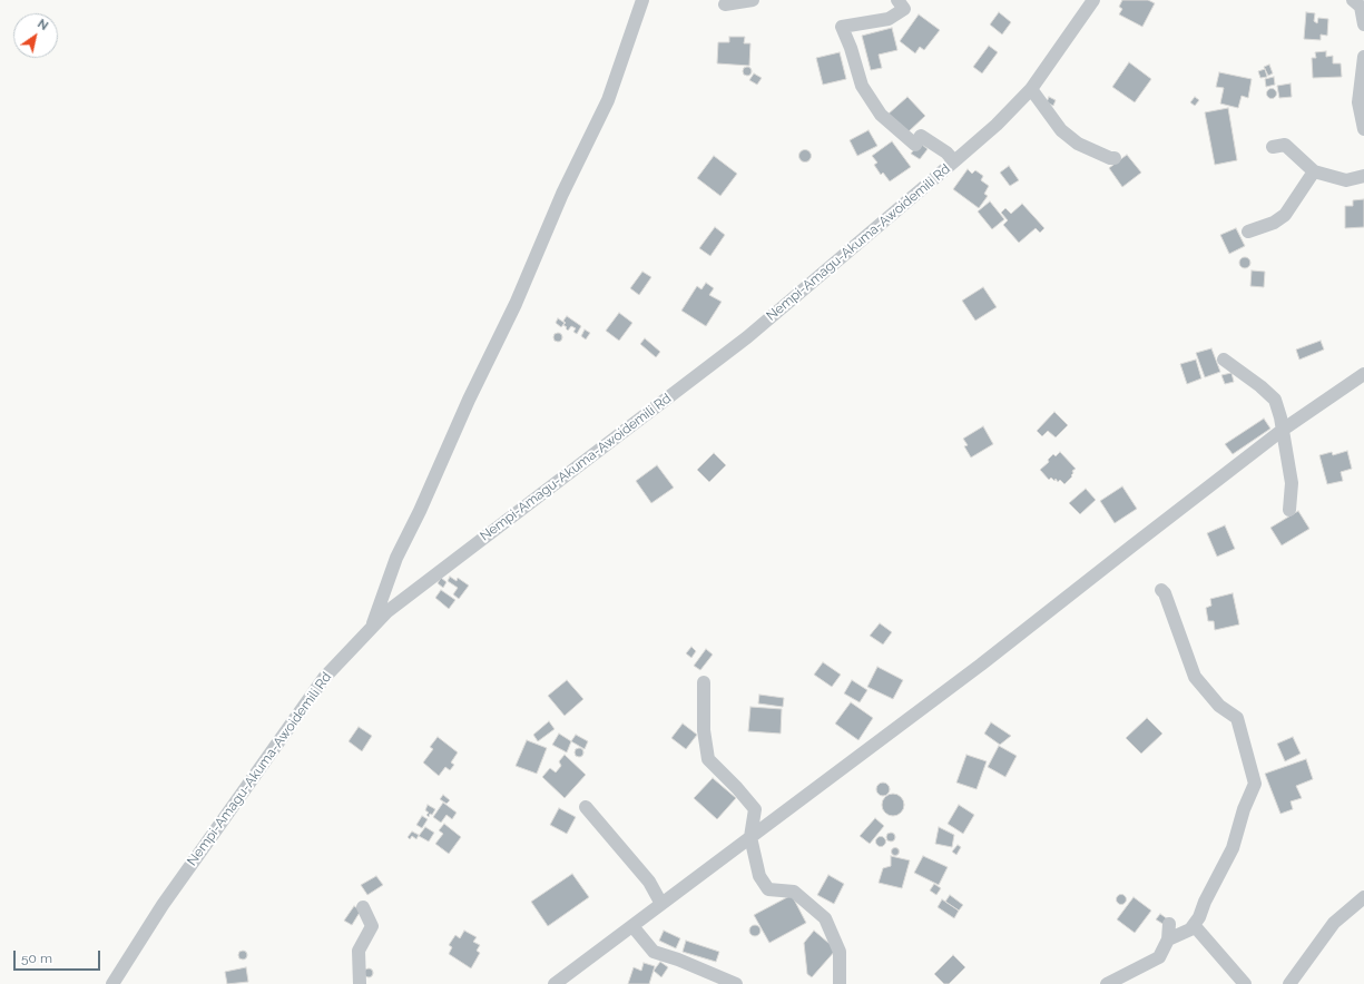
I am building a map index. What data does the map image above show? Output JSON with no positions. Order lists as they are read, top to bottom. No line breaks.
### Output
{"streets":{"street":["Nempi-Amagu-Akuma-Awoidemili Rd"]},"scale_bar":"50 m","north":"top right"}
